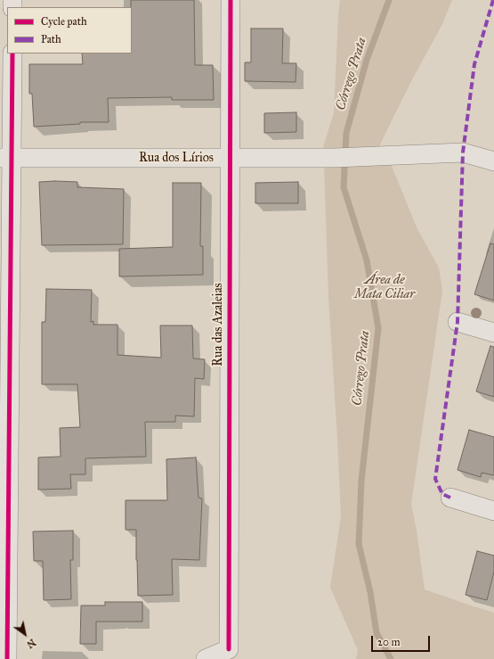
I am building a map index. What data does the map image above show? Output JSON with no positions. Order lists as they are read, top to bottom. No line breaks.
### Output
{"streets":{"street":["Rua dos Lírios","Rua das Azaleias"]},"crossings":[["Rua dos Lírios","Rua das Azaleias"]],"water":["Córrego Prata"],"parks":["Área de Mata Ciliar"],"legend":["Cycle path","Path"],"scale_bar":"20 m","north":"bottom right"}
